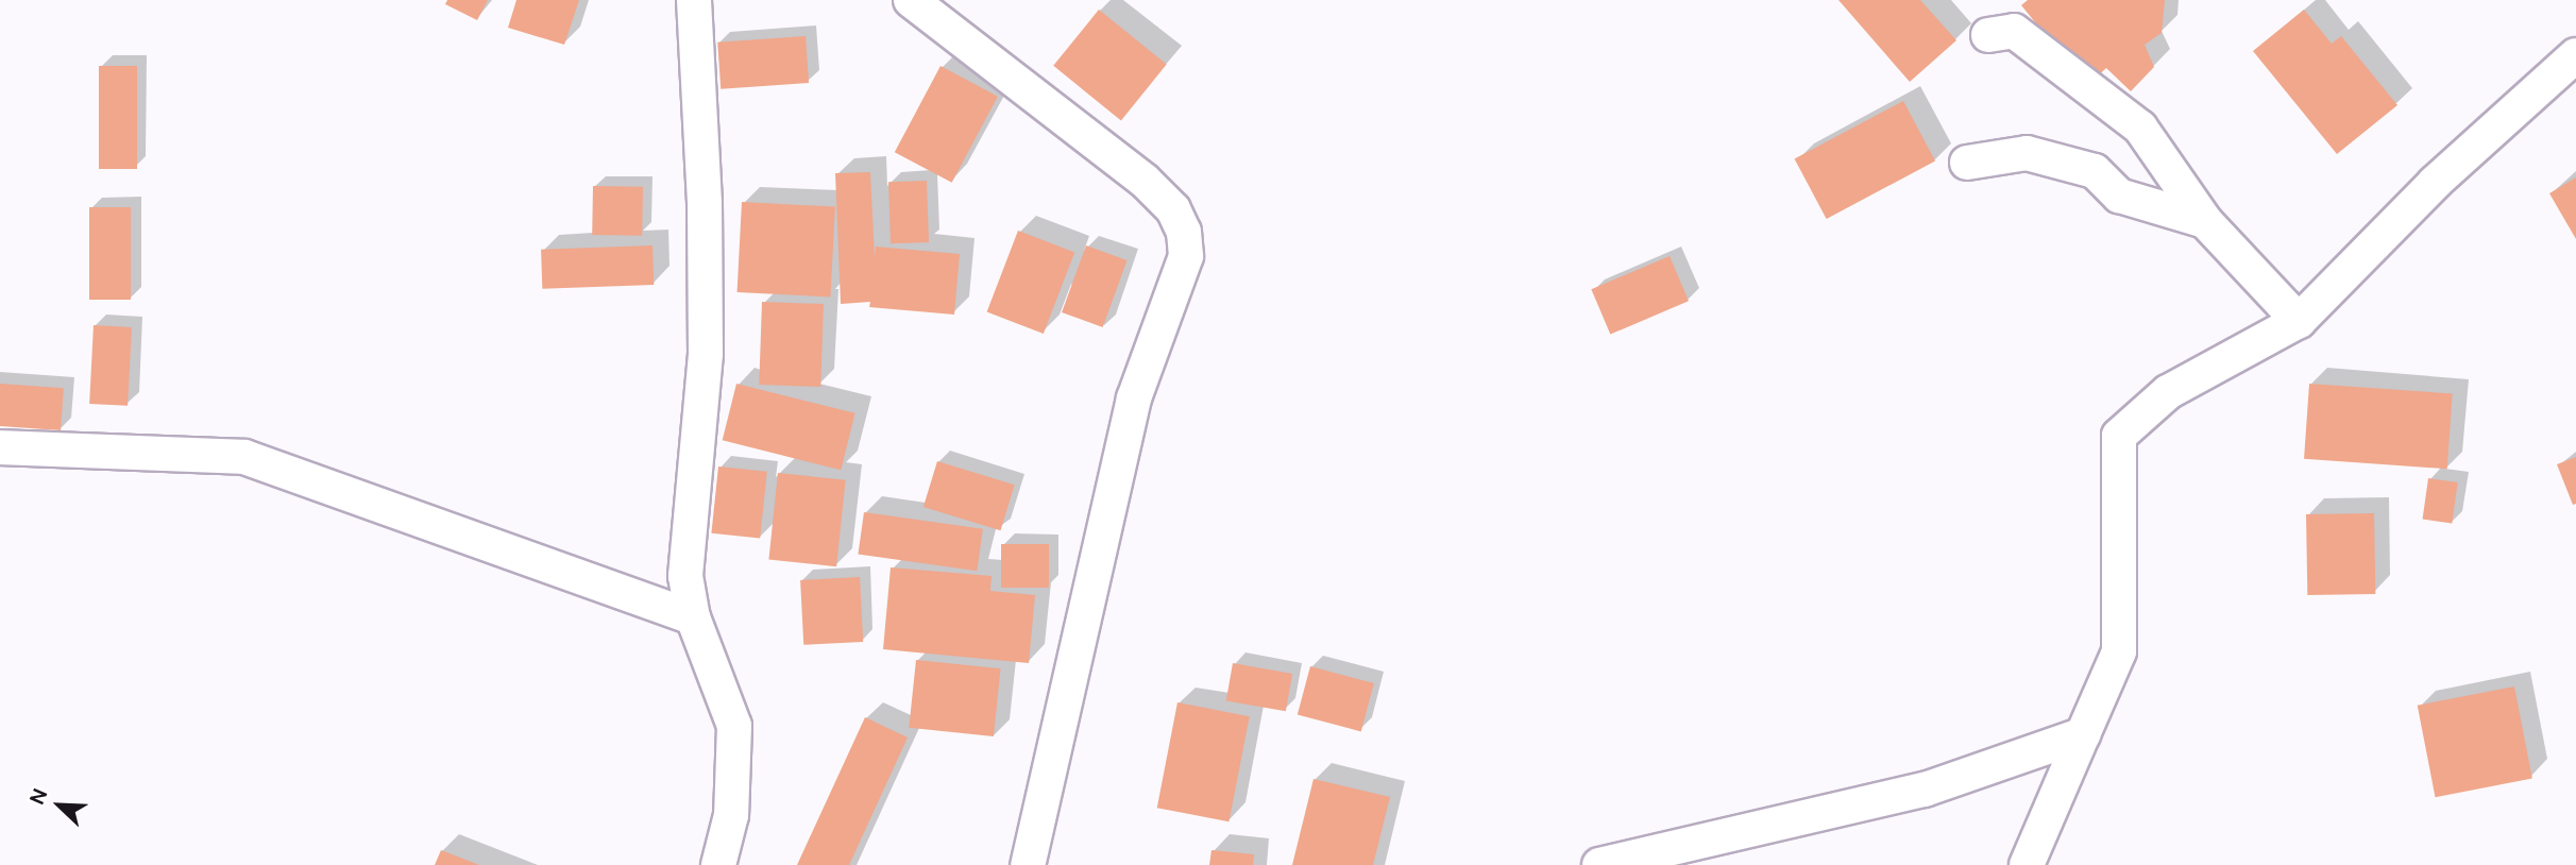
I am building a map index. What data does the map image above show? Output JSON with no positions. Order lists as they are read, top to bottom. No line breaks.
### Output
{"north":"top left"}
